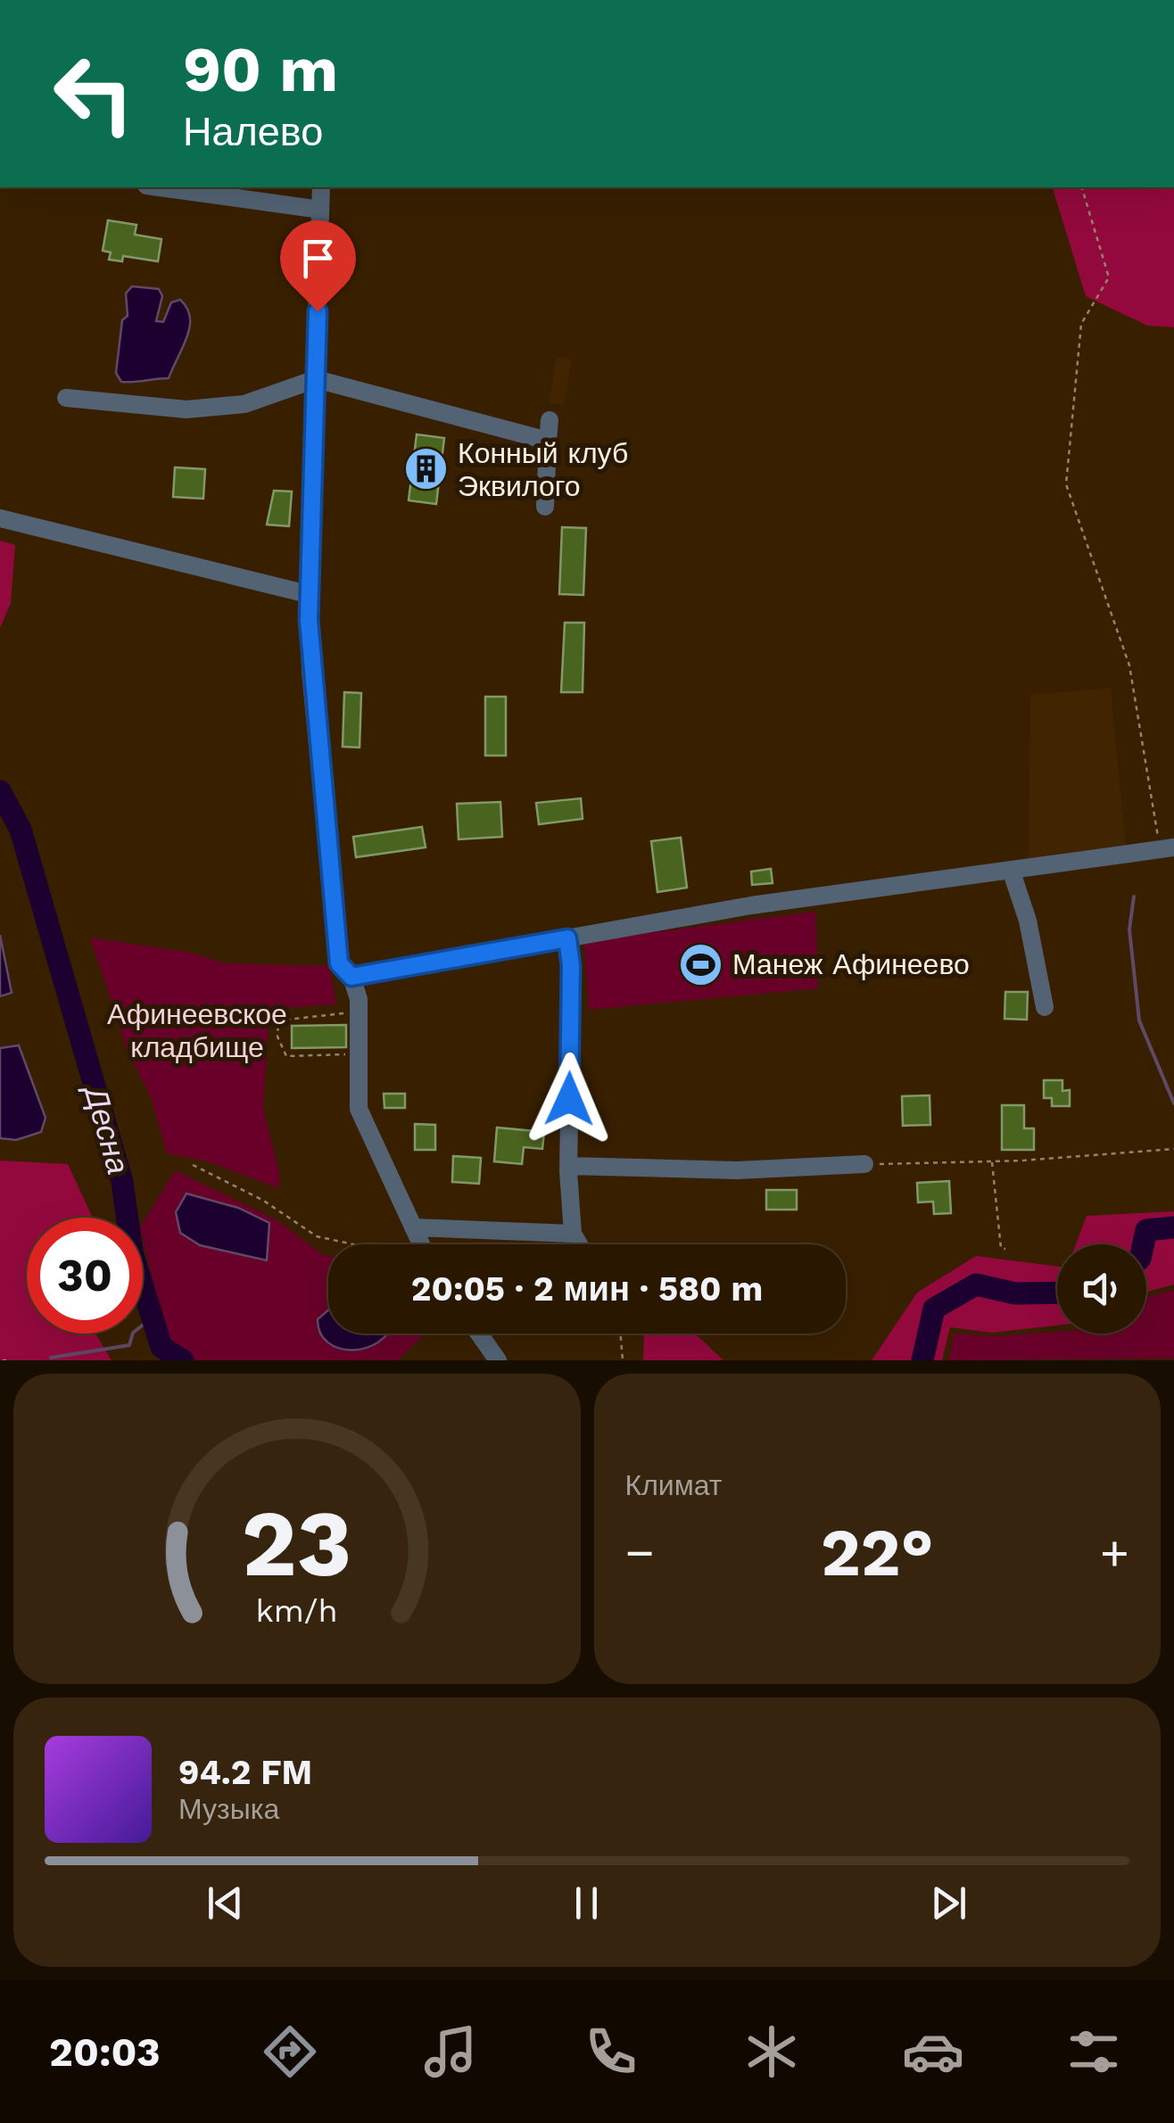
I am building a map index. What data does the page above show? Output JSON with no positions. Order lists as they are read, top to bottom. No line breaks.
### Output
{"water":["Десна"],"parks":["Афинеевское кладбище"],"places":{"building":["Конный клуб Эквилого"],"sports":["Манеж Афинеево"]},"page":{"turn":["90 m","Налево"],"limit":"30","trip":"20:05 · 2 мин · 580 m","tile":"Климат","heat":["−","22°","+"],"song":["94.2 FM","Музыка"],"tabs":"20:03","gauge":["23","km/h"]}}
